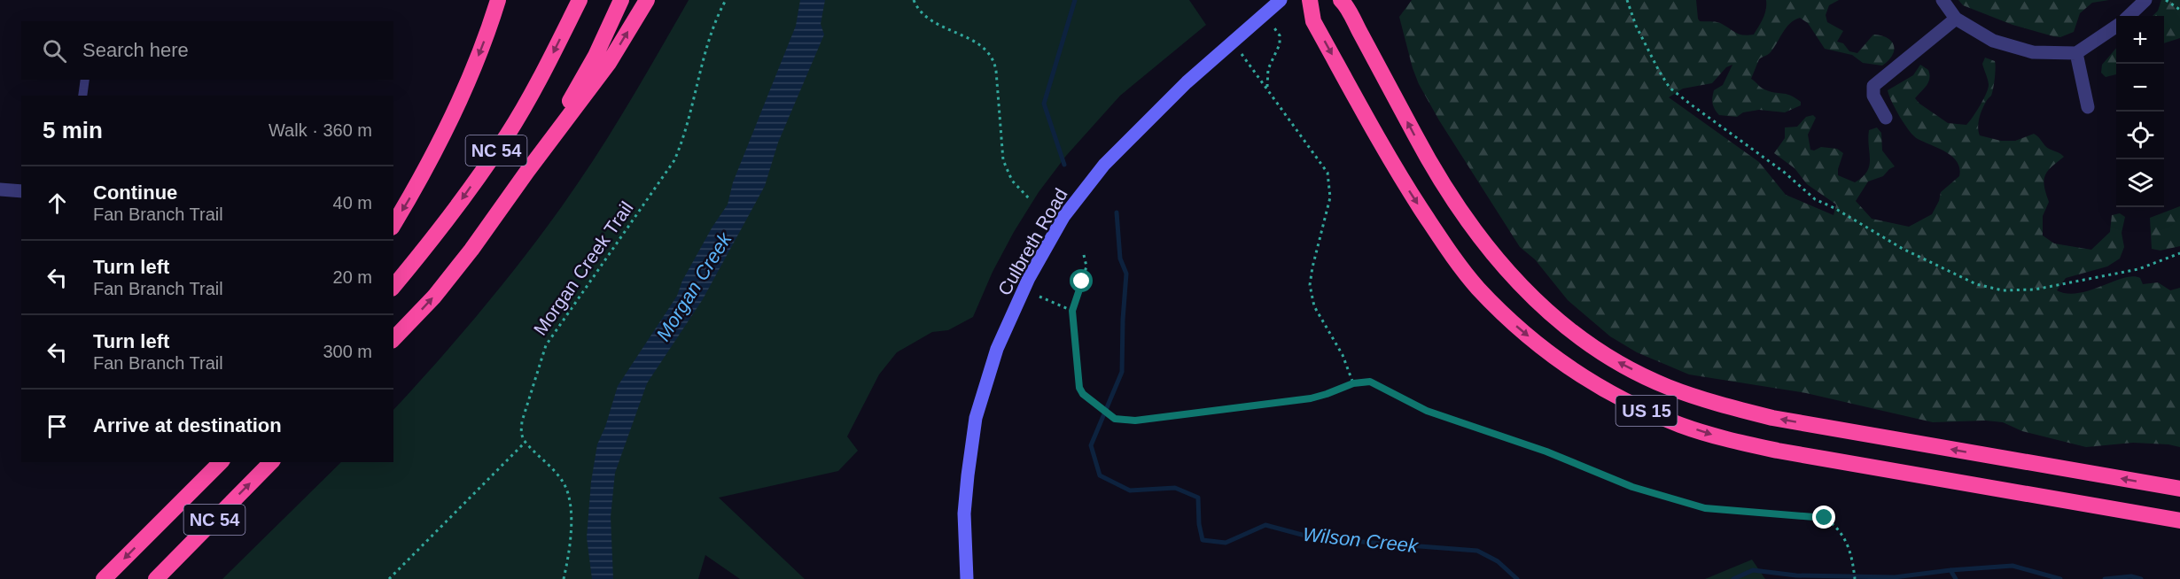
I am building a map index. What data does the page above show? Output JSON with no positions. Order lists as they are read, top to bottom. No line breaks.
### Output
{"streets":{"highway":["NC 54","US 15"],"street":["Culbreth Road"],"path":["Morgan Creek Trail"]},"water":["Morgan Creek","Wilson Creek"],"page":{"map_buttons":["+","−"],"search":"Search here","heading":["5 min","Walk · 360 m"],"list":[["Continue","Fan Branch Trail","40 m"],["Turn left","Fan Branch Trail","20 m"],["Turn left","Fan Branch Trail","300 m"],"Arrive at destination"]}}
